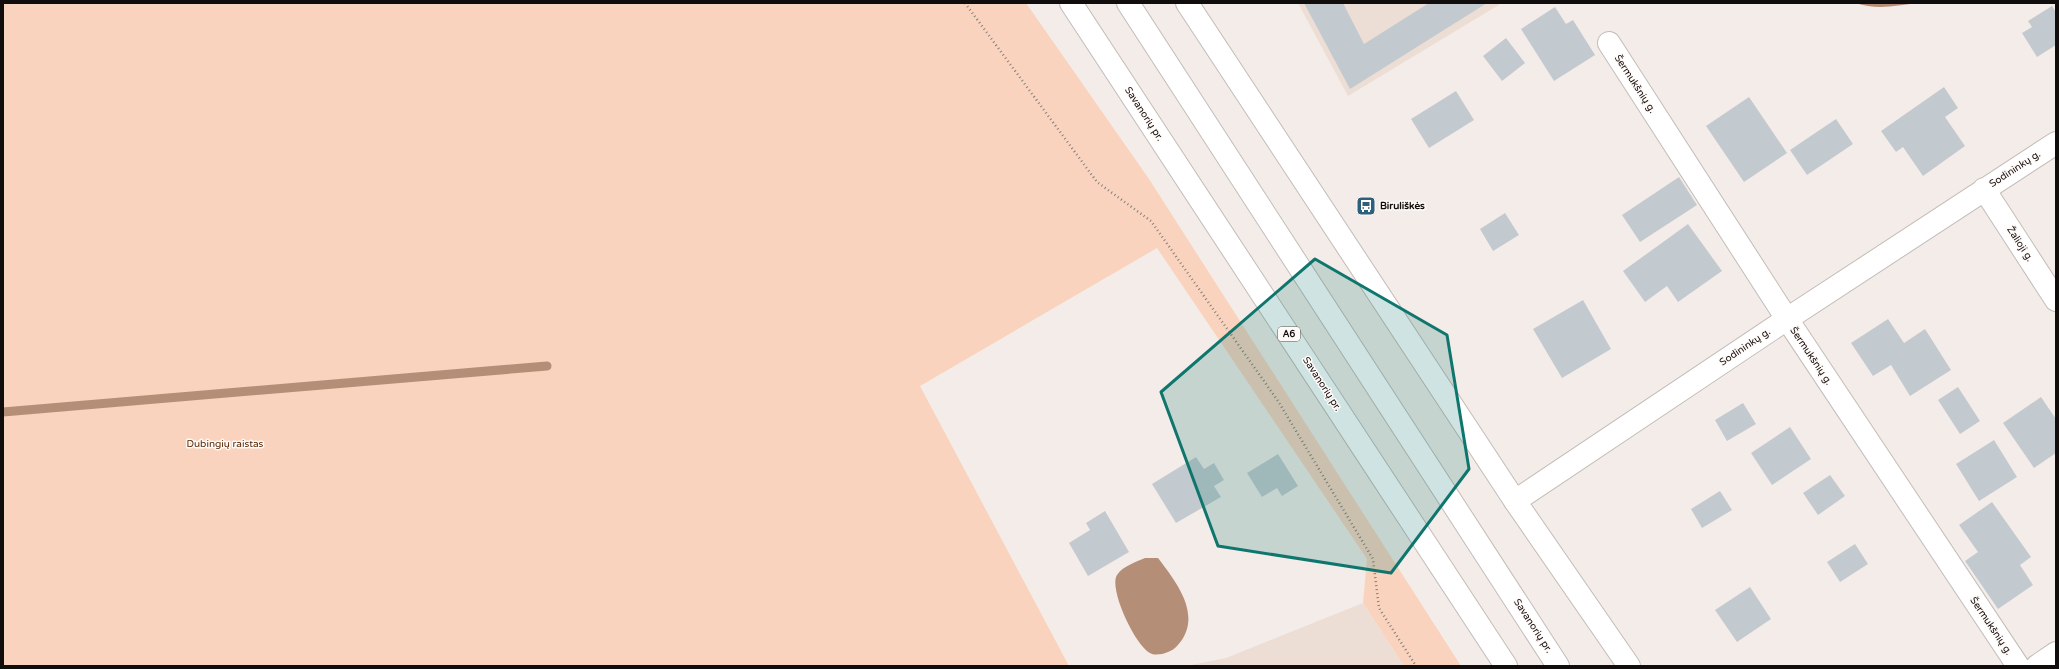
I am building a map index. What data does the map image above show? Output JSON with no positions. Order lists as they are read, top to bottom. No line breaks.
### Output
{"streets":{"main road":["Šermukšnių g.","Savanorių pr.","Sodininkų g.","Žalioji g.","A6"]},"crossings":[["Šermukšnių g.","Sodininkų g."],["Sodininkų g.","Žalioji g."]],"parks":["Dubingių raistas"],"places":{"bus stop":["Biruliškės"]}}
